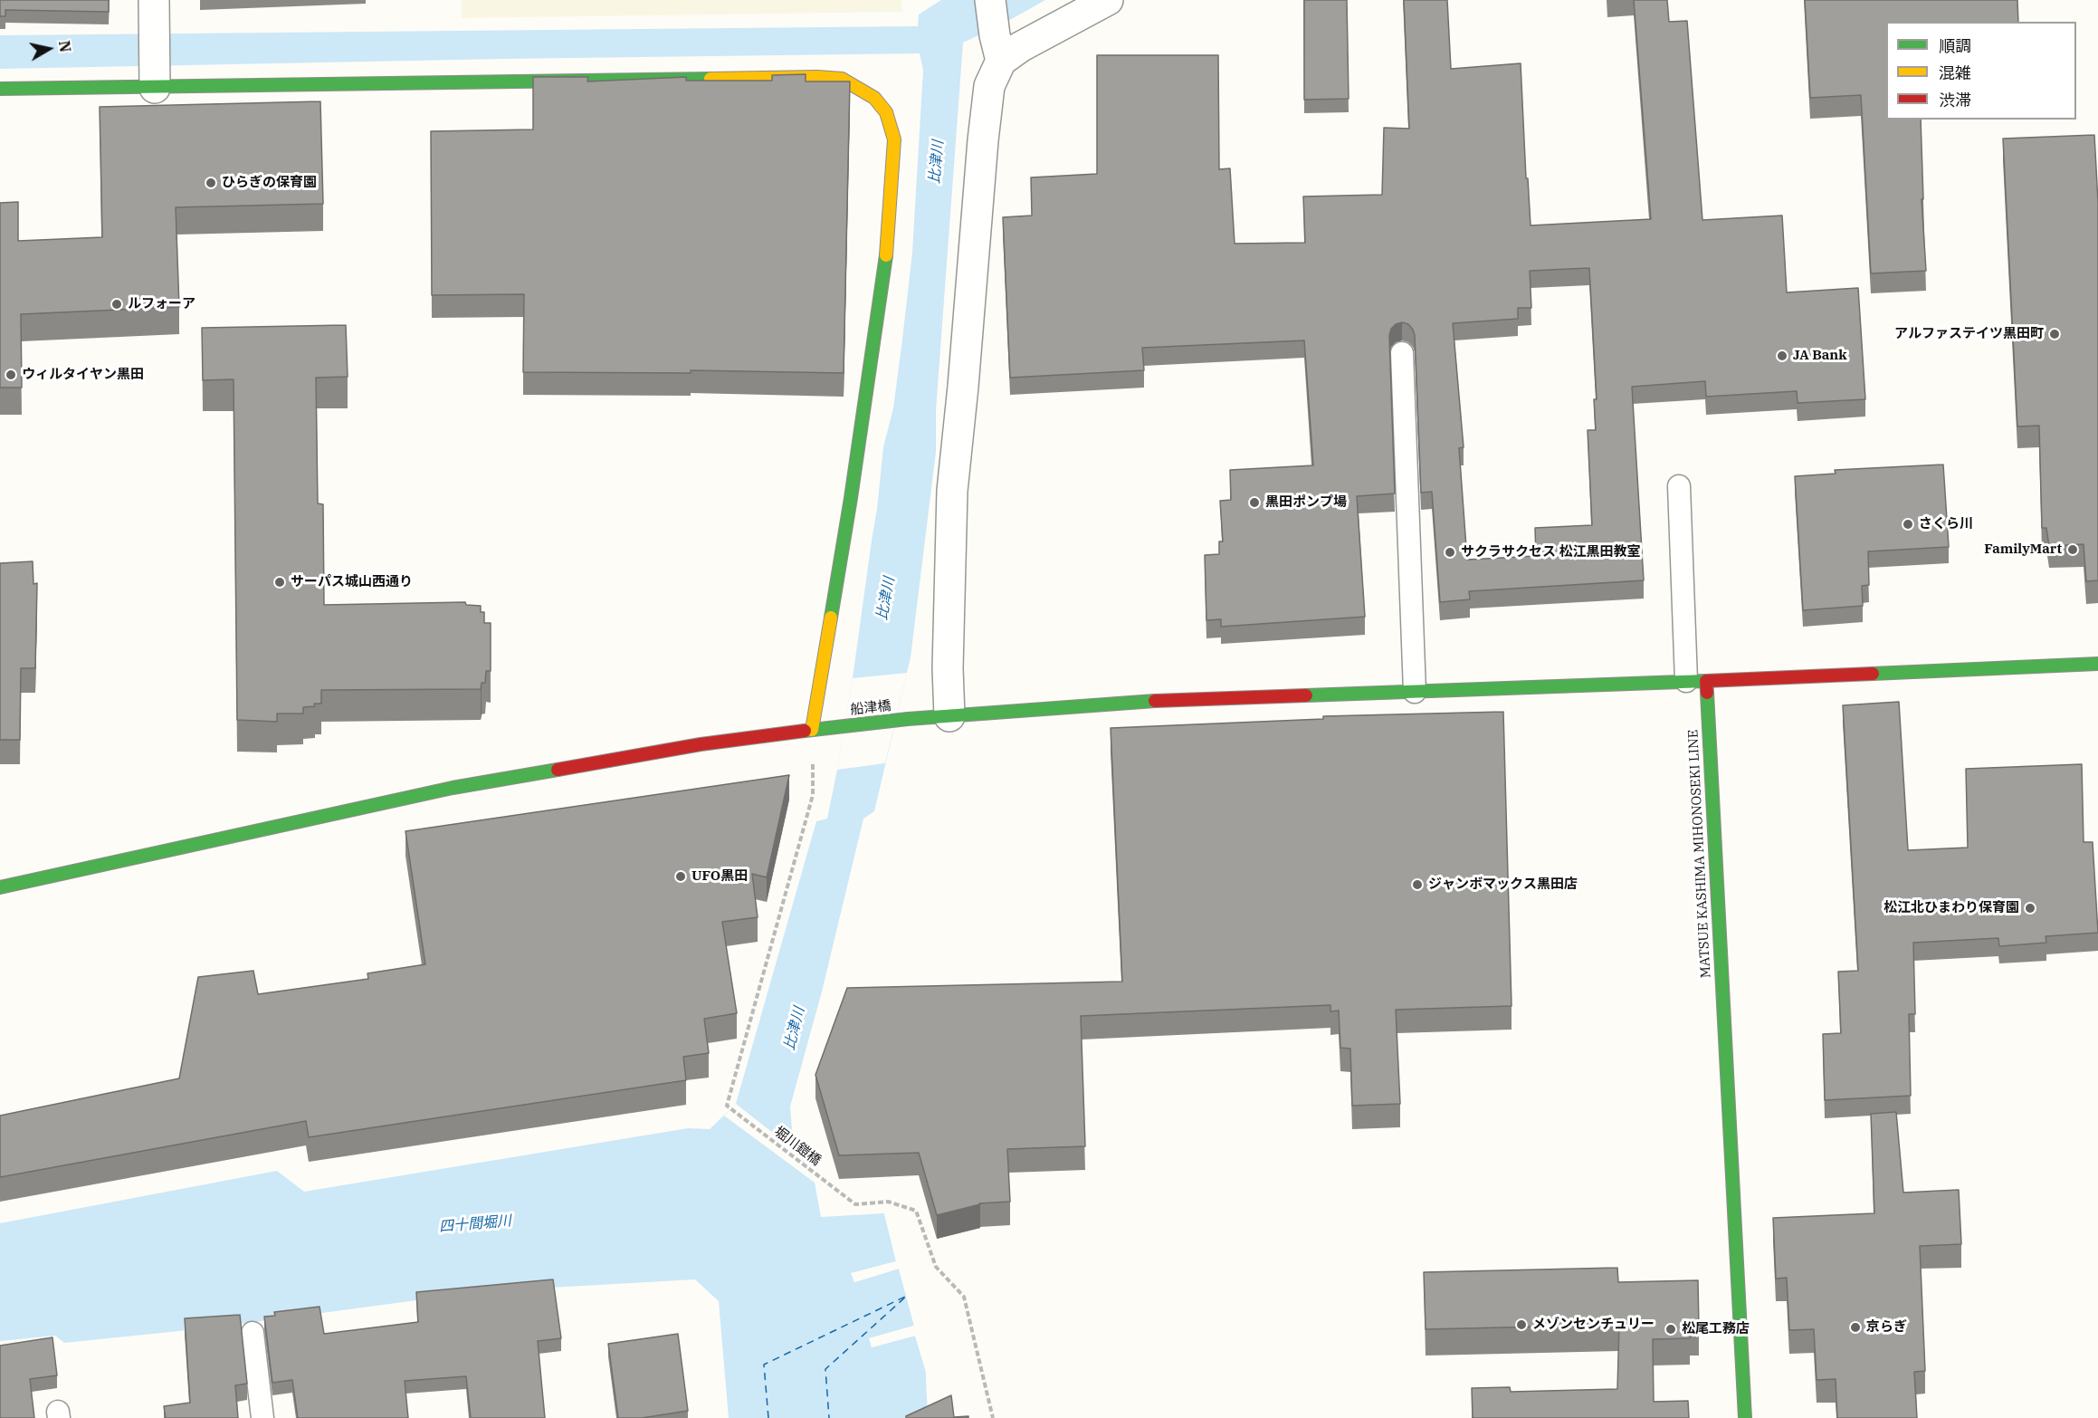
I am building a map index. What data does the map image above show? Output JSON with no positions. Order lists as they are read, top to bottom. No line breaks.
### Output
{"streets":{"street":["船津橋","MATSUE KASHIMA MIHONOSEKI LINE"],"path":["堀川鎧橋"]},"crossings":[["船津橋","MATSUE KASHIMA MIHONOSEKI LINE"],["船津橋","堀川鎧橋"]],"water":["比津川","四十間堀川"],"places":["ひらぎの保育園","ルフォーア","アルファステイツ黒田町","JA Bank","ウィルタイヤン黒田","黒田ポンプ場","さくら川","FamilyMart","サクラサクセス 松江黒田教室","サーパス城山西通り","UFO黒田","ジャンボマックス黒田店","松江北ひまわり保育園","メゾンセンチュリー","京らぎ","松尾工務店"],"legend":["順調","混雑","渋滞"],"north":"right"}
